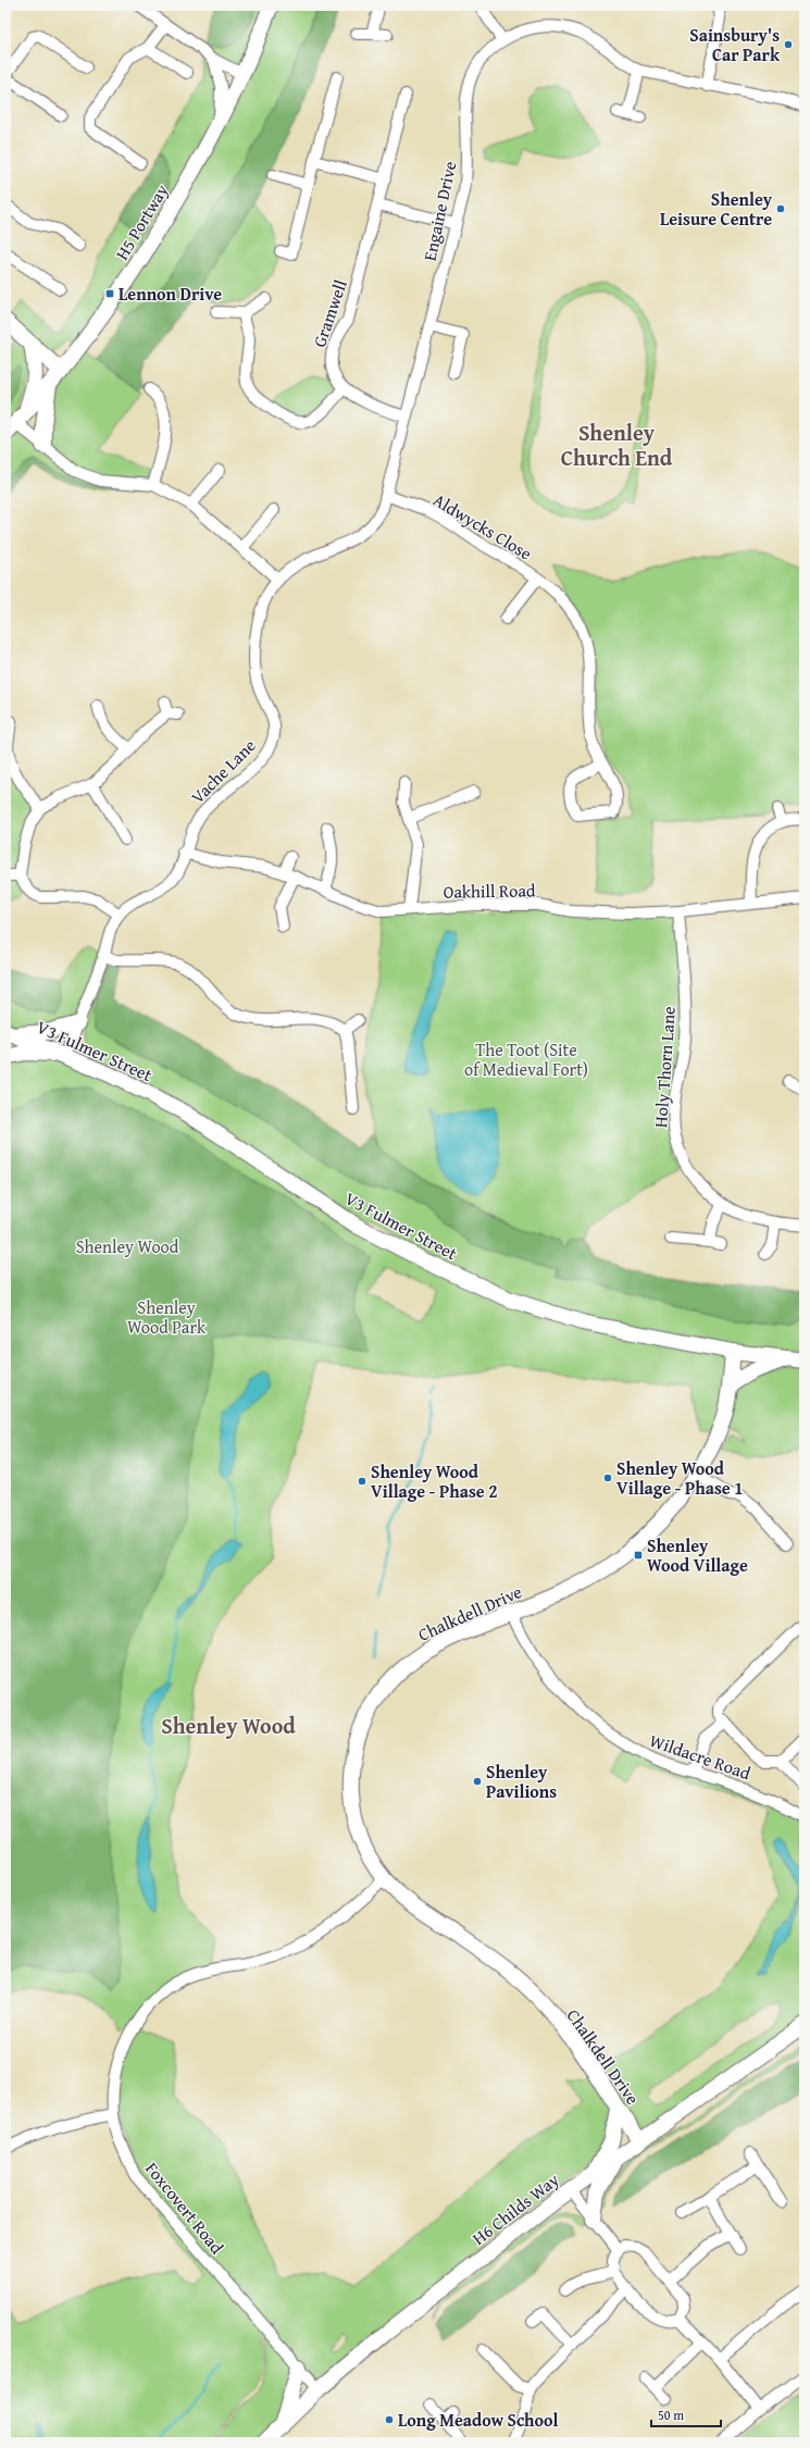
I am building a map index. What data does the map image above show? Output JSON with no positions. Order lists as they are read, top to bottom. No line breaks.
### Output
{"streets":{"street":["Engaine Drive","H5 Portway","Gramwell","Aldwycks Close","Vache Lane","Oakhill Road","V3 Fulmer Street","Holy Thorn Lane","Chalkdell Drive","Wildacre Road","Foxcovert Road","H6 Childs Way"]},"crossings":[["Engaine Drive","Gramwell"],["Engaine Drive","Aldwycks Close"],["Engaine Drive","Vache Lane"],["Vache Lane","Oakhill Road"],["Vache Lane","V3 Fulmer Street"],["Oakhill Road","Holy Thorn Lane"],["V3 Fulmer Street","Chalkdell Drive"],["Chalkdell Drive","Wildacre Road"],["Chalkdell Drive","Foxcovert Road"],["Chalkdell Drive","H6 Childs Way"],["Foxcovert Road","H6 Childs Way"]],"districts":["Shenley Church End","Shenley Wood"],"parks":["The Toot (Site of Medieval Fort)","Shenley Wood","Shenley Wood Park"],"places":{"other":["Sainsbury's Car Park","Shenley Leisure Centre","Shenley Wood Village - Phase 1","Shenley Wood Village - Phase 2","Shenley Pavilions","Long Meadow School"],"transit":["Lennon Drive","Shenley Wood Village"]},"scale_bar":"50 m"}
